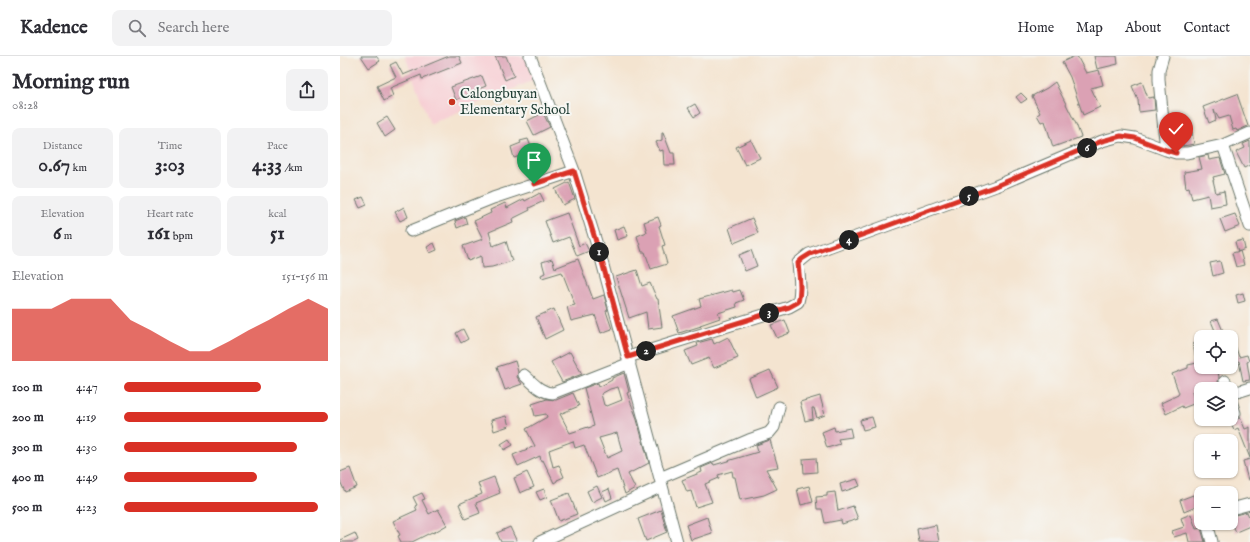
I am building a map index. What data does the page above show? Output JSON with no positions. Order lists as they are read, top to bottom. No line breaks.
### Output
{"places":["Calongbuyan Elementary School"],"page":{"header":"Kadence","search":"Search here","nav":["Home","Map","About","Contact"],"heading":["Morning run","08:28"],"stats":[["Distance","0.67 km"],["Time","3:03"],["Pace","4:33 /km"],["Elevation","6 m"],["Heart rate","161 bpm"],["kcal","51"]],"pins":["6","5","4","1","3","2"],"chart":["Elevation","151–156 m"],"map_buttons":["+","−"],"list":[{"name":"100 m","note":"4:47"},{"name":"200 m","note":"4:19"},{"name":"300 m","note":"4:30"},{"name":"400 m","note":"4:49"},{"name":"500 m","note":"4:23"}]}}
